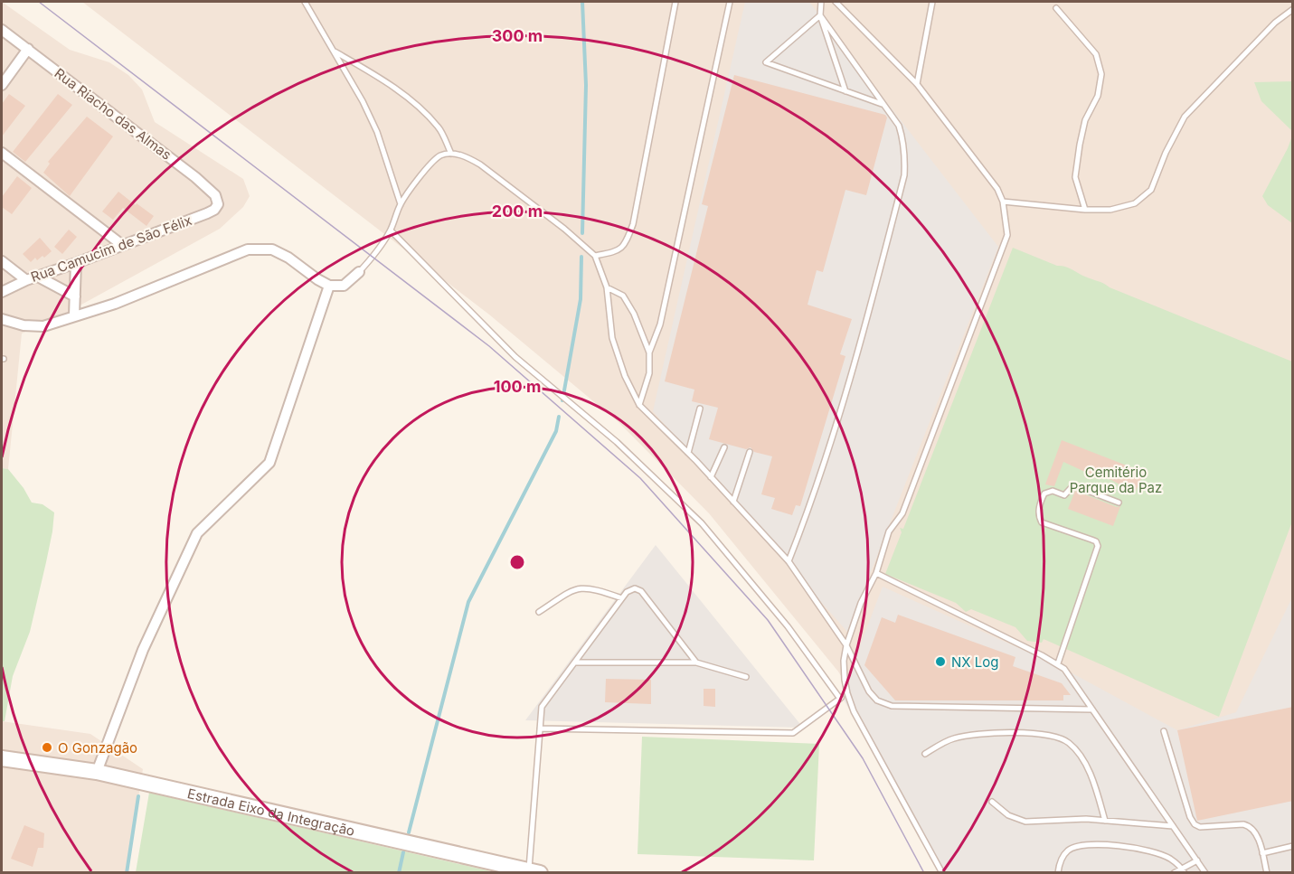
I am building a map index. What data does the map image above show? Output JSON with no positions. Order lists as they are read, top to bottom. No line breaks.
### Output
{"streets":{"main road":["Estrada Eixo da Integração"],"street":["Rua Riacho das Almas","Rua Camucim de São Félix"]},"crossings":[["Rua Riacho das Almas","Rua Camucim de São Félix"]],"parks":["Cemitério Parque da Paz"],"places":["NX Log","O Gonzagão"],"rings":["300 m","200 m","100 m"]}
